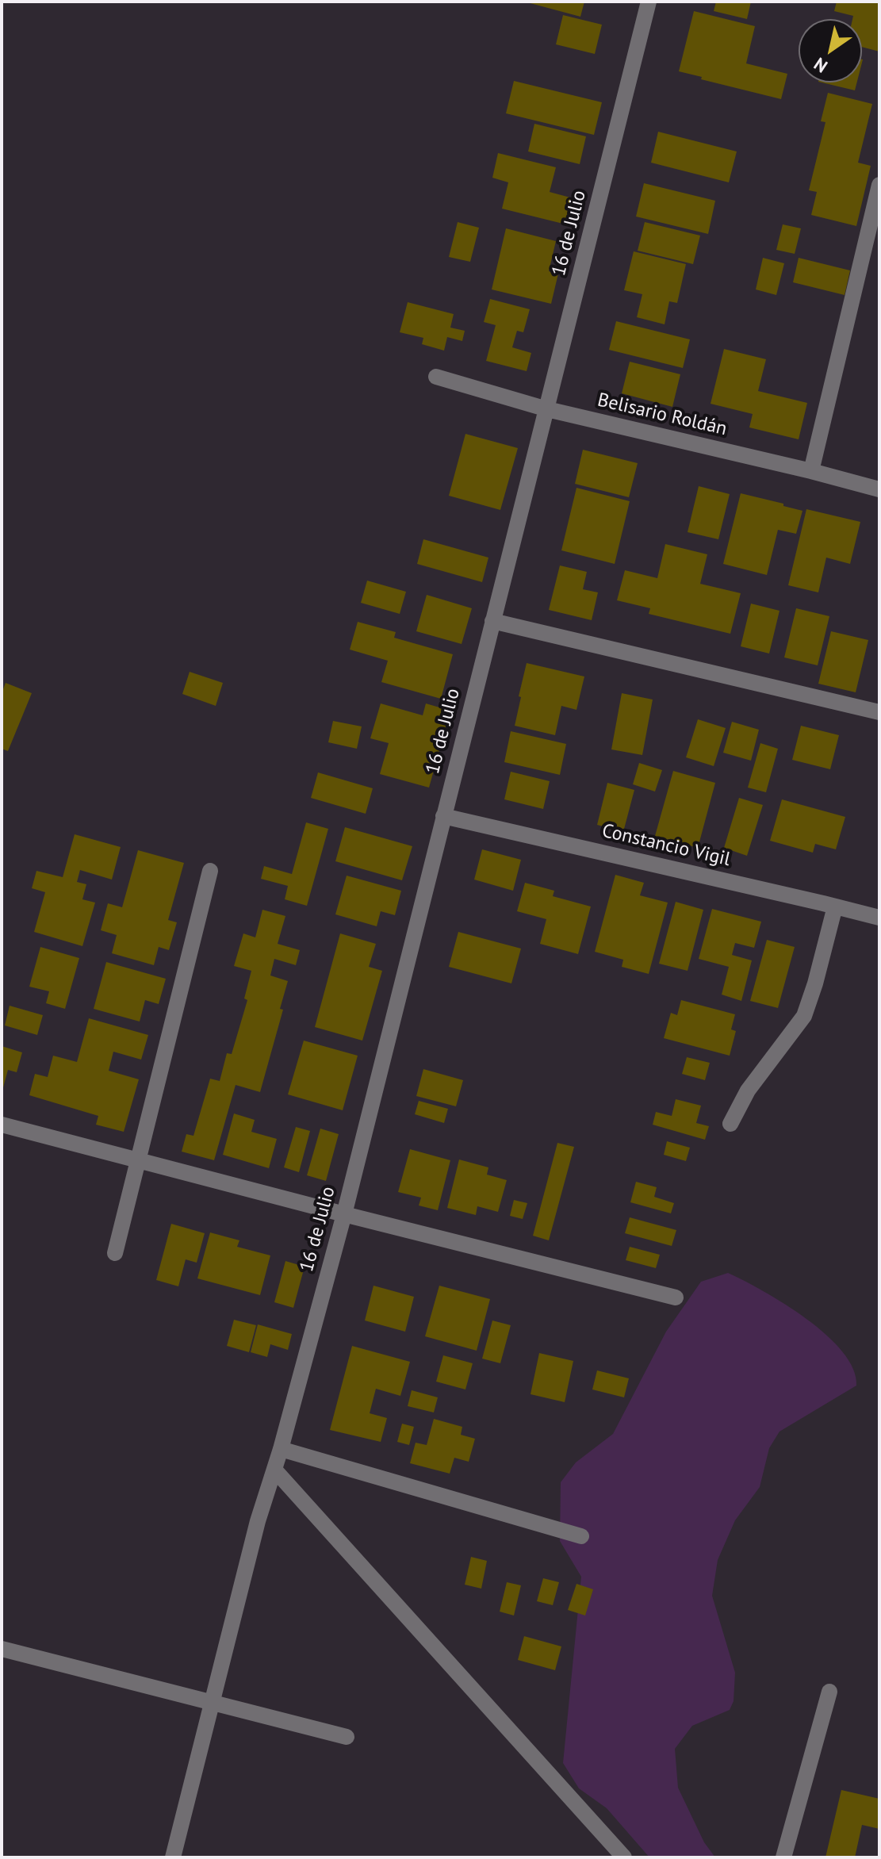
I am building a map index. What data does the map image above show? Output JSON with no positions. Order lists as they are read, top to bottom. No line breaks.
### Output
{"streets":{"street":["16 de Julio","Belisario Roldán","Constancio Vigil"]},"crossings":[["16 de Julio","Belisario Roldán"],["16 de Julio","Constancio Vigil"]],"north":"bottom left"}
